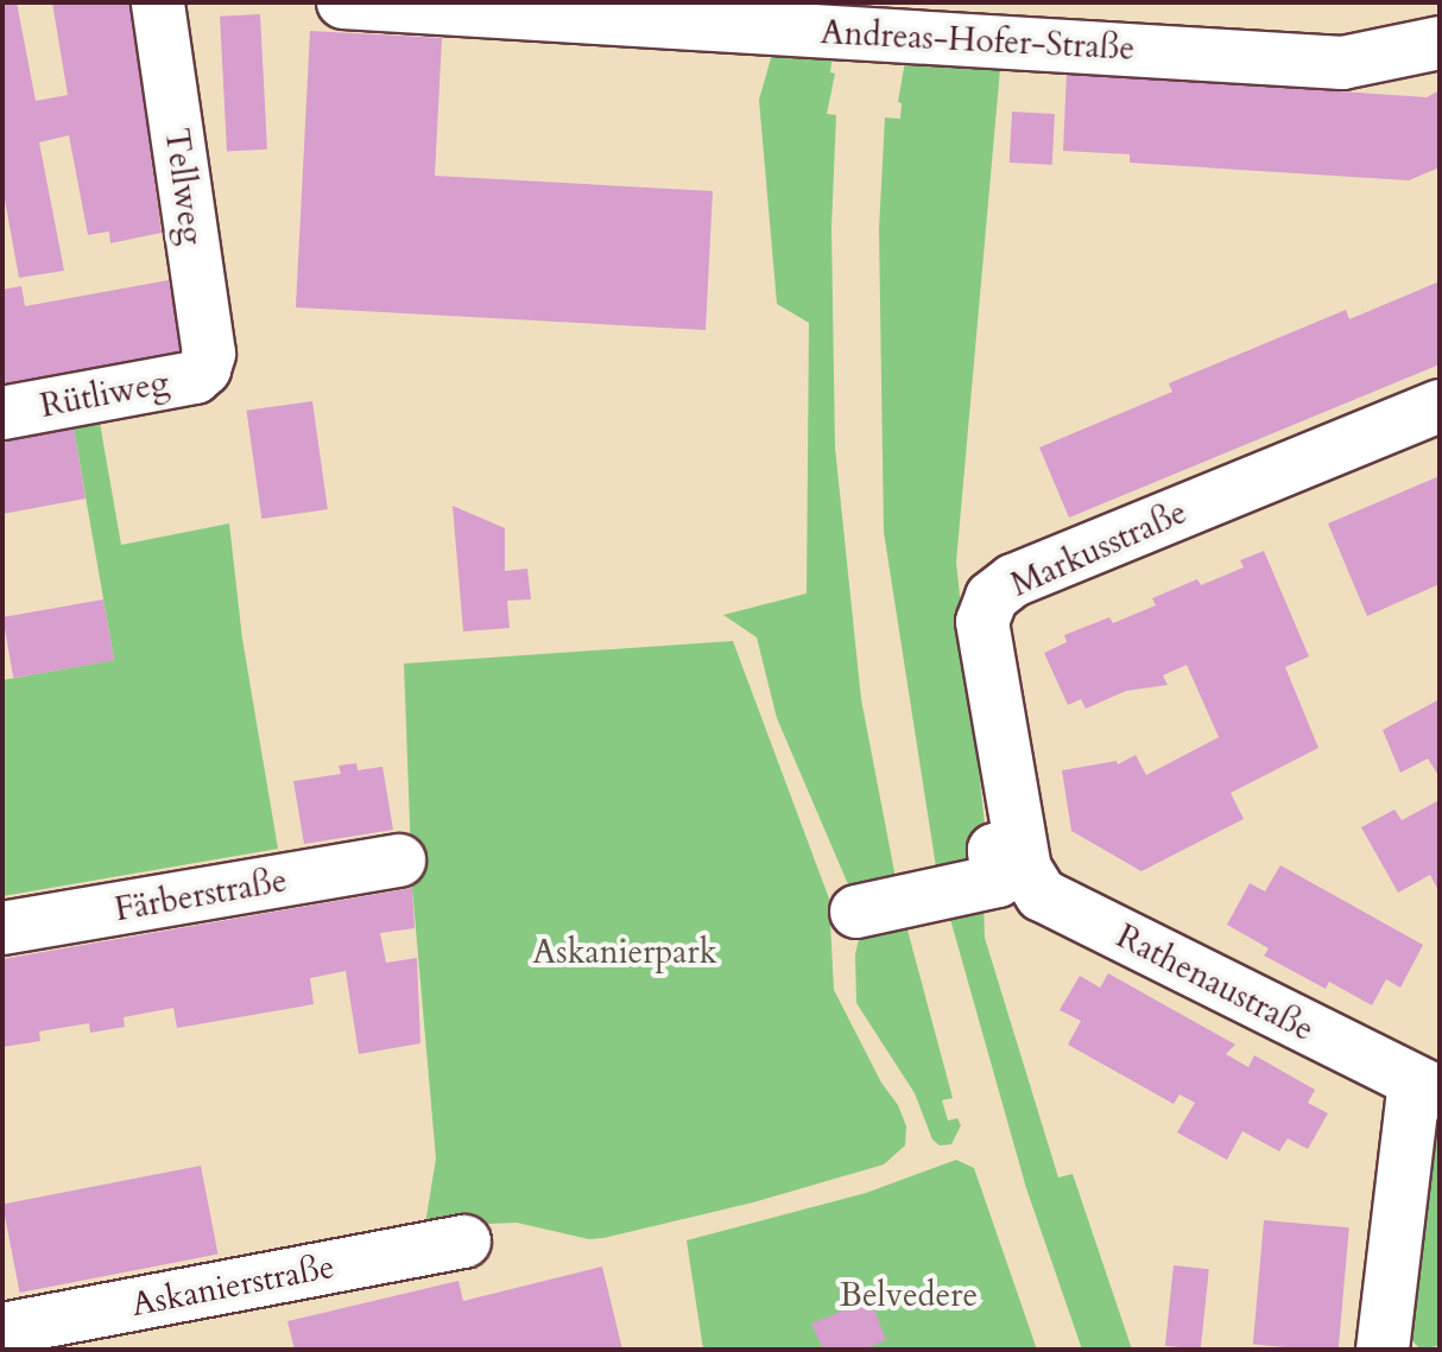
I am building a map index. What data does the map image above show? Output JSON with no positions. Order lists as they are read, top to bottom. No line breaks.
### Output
{"streets":{"street":["Andreas-Hofer-Straße","Tellweg","Rütliweg","Markusstraße","Färberstraße","Rathenaustraße","Askanierstraße"]},"crossings":[["Tellweg","Rütliweg"],["Markusstraße","Rathenaustraße"]],"parks":["Askanierpark","Belvedere"]}
